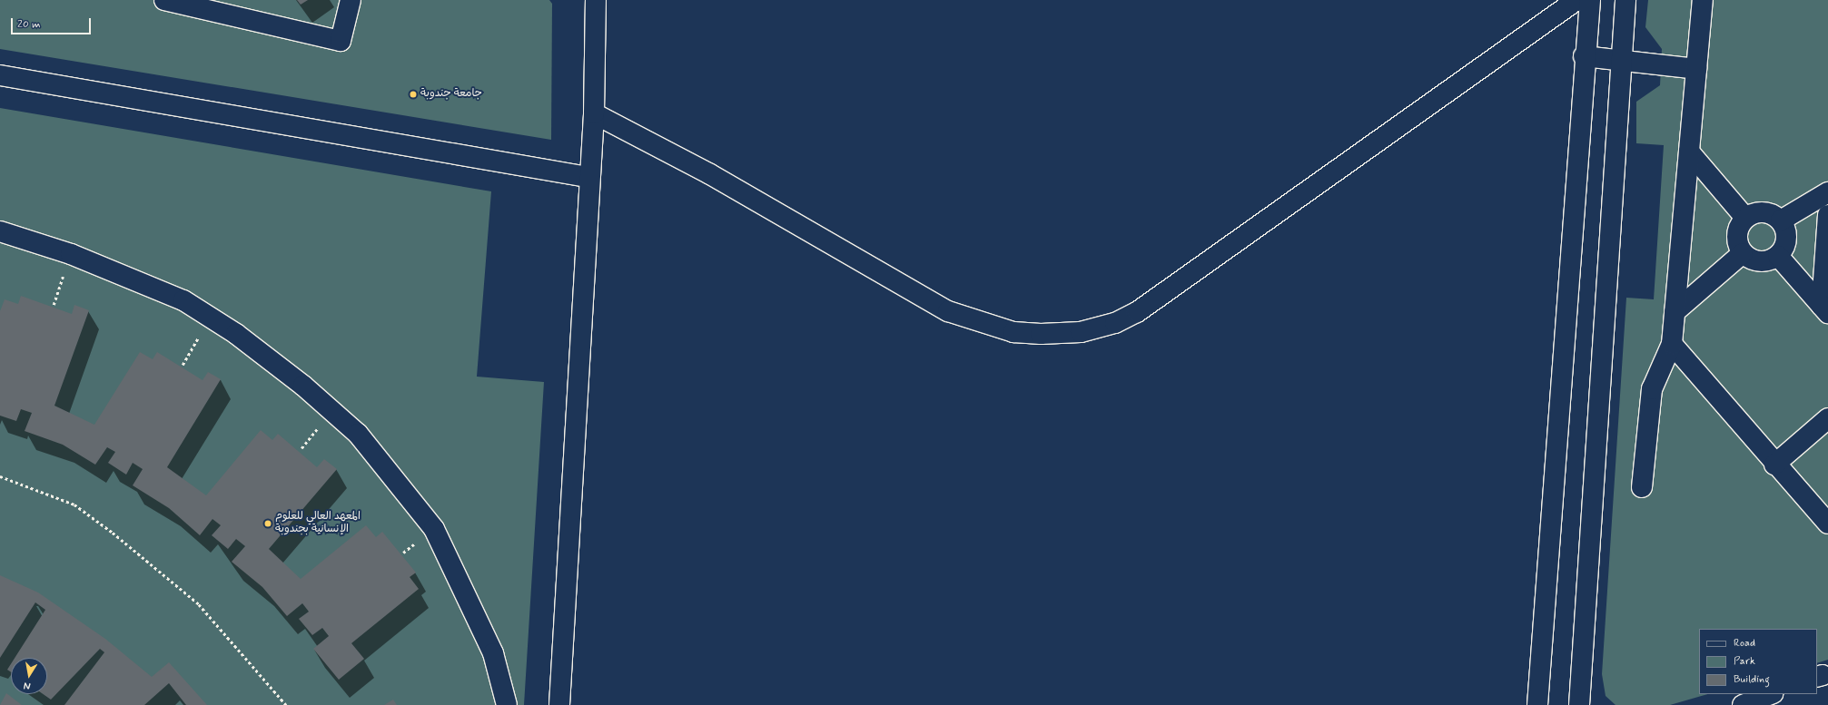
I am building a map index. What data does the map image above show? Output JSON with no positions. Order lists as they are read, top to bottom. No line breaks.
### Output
{"places":["جامعة جندوبة","المعهد العالي للعلوم الإنسانية بجندوبة"],"legend":["Road","Park","Building"],"scale_bar":"20 m","north":"bottom"}
